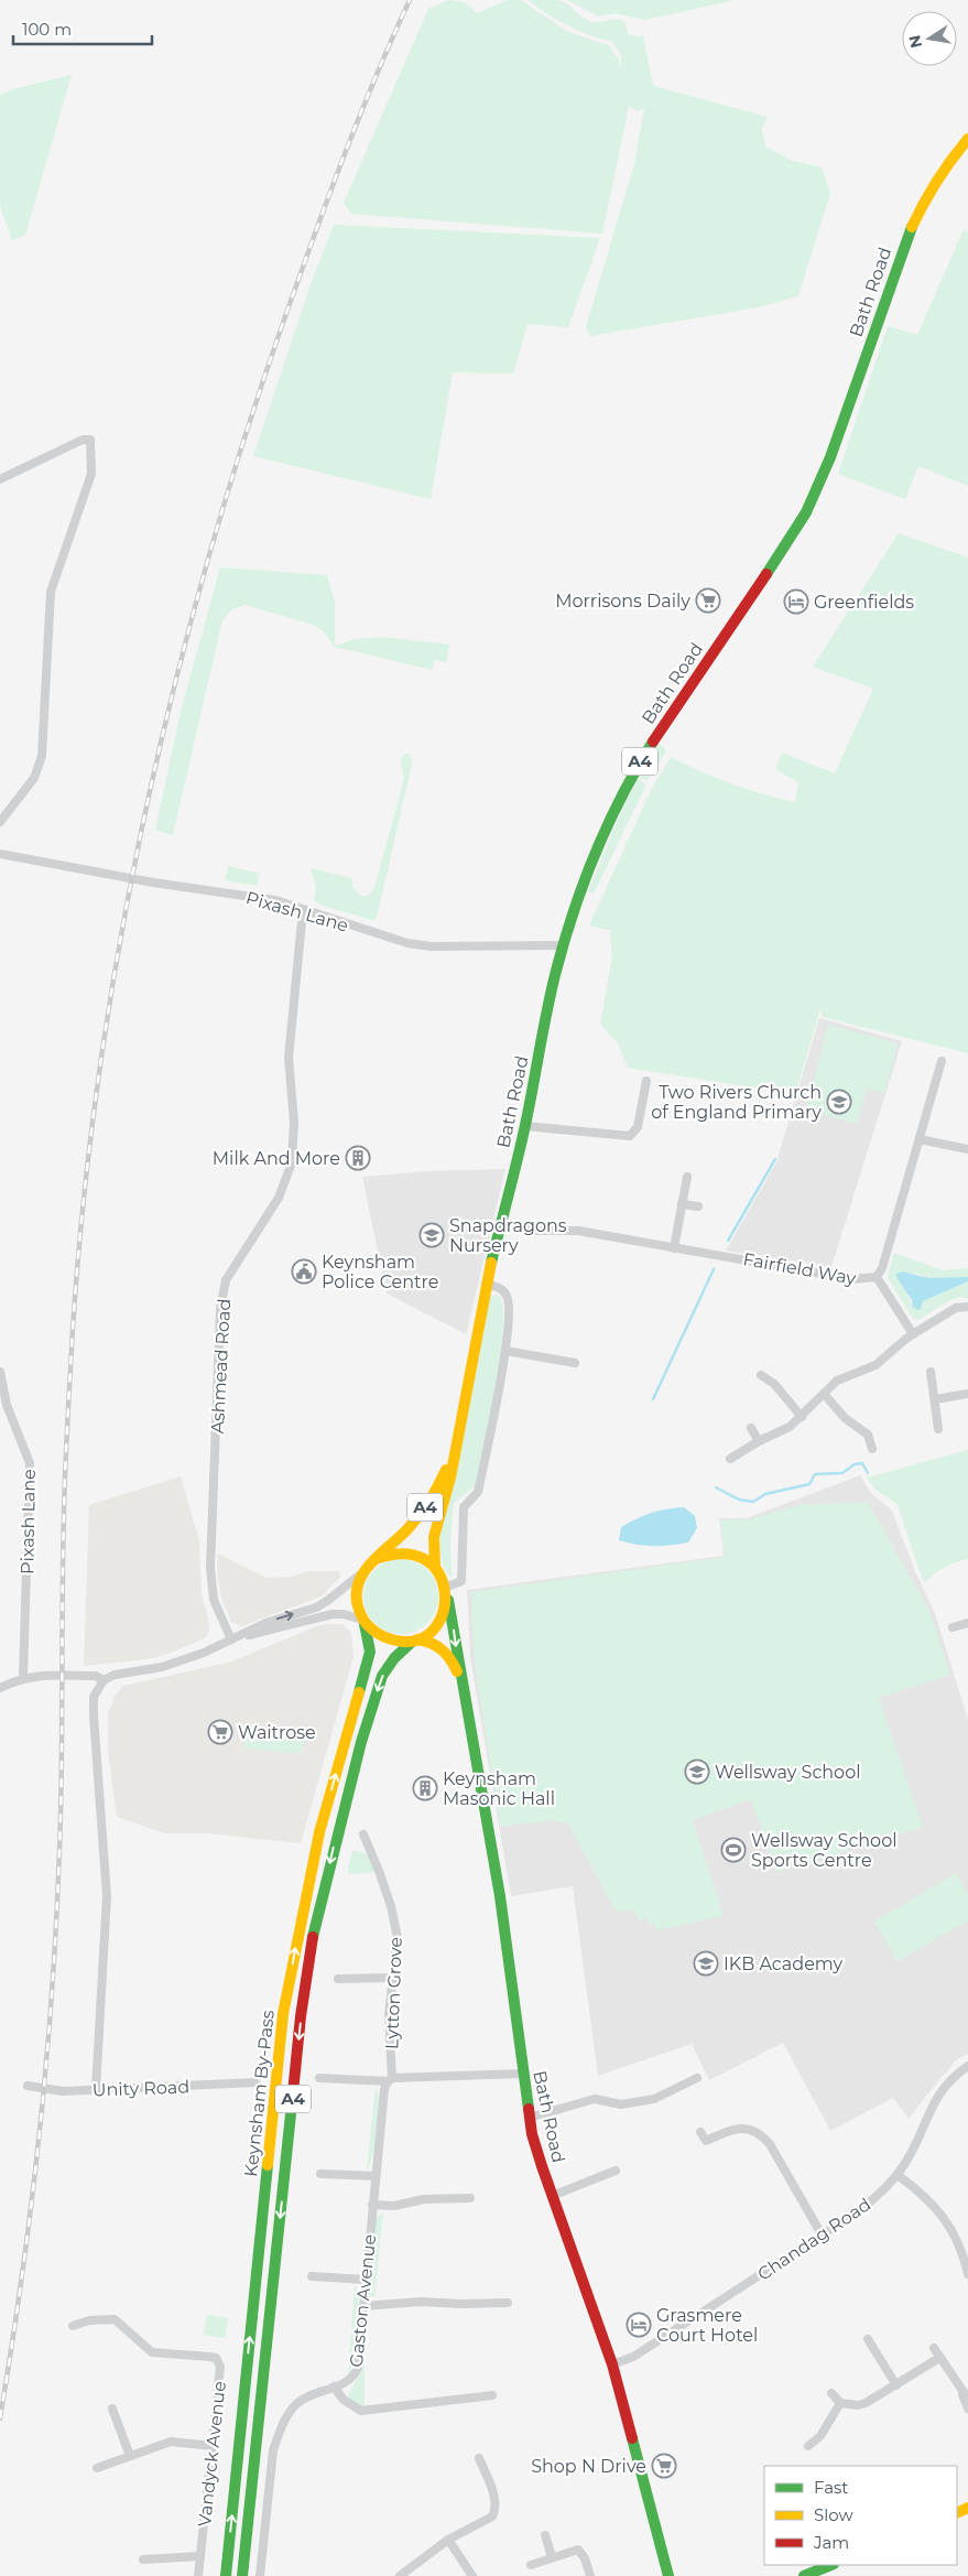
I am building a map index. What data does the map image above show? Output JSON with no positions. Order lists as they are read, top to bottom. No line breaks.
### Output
{"streets":{"main road":["Bath Road","A4","Keynsham By-Pass"],"street":["Pixash Lane","Fairfield Way","Ashmead Road","Lytton Grove","Unity Road","Chandag Road","Gaston Avenue","Vandyck Avenue"]},"crossings":[["Bath Road","A4"],["Bath Road","Pixash Lane"],["Bath Road","Fairfield Way"],["Bath Road","Keynsham By-Pass"],["Bath Road","Chandag Road"],["A4","Keynsham By-Pass"],["Pixash Lane","Ashmead Road"],["Lytton Grove","Gaston Avenue"]],"places":{"supermarket":["Morrisons Daily","Waitrose","Shop N Drive"],"hotel":["Greenfields","Grasmere Court Hotel"],"school or university":["Two Rivers Church of England Primary","Snapdragons Nursery","Wellsway School","IKB Academy"],"building":["Milk And More","Keynsham Masonic Hall"],"public building":["Keynsham Police Centre"],"sports":["Wellsway School Sports Centre"]},"legend":["Fast","Slow","Jam"],"scale_bar":"100 m","north":"left"}
